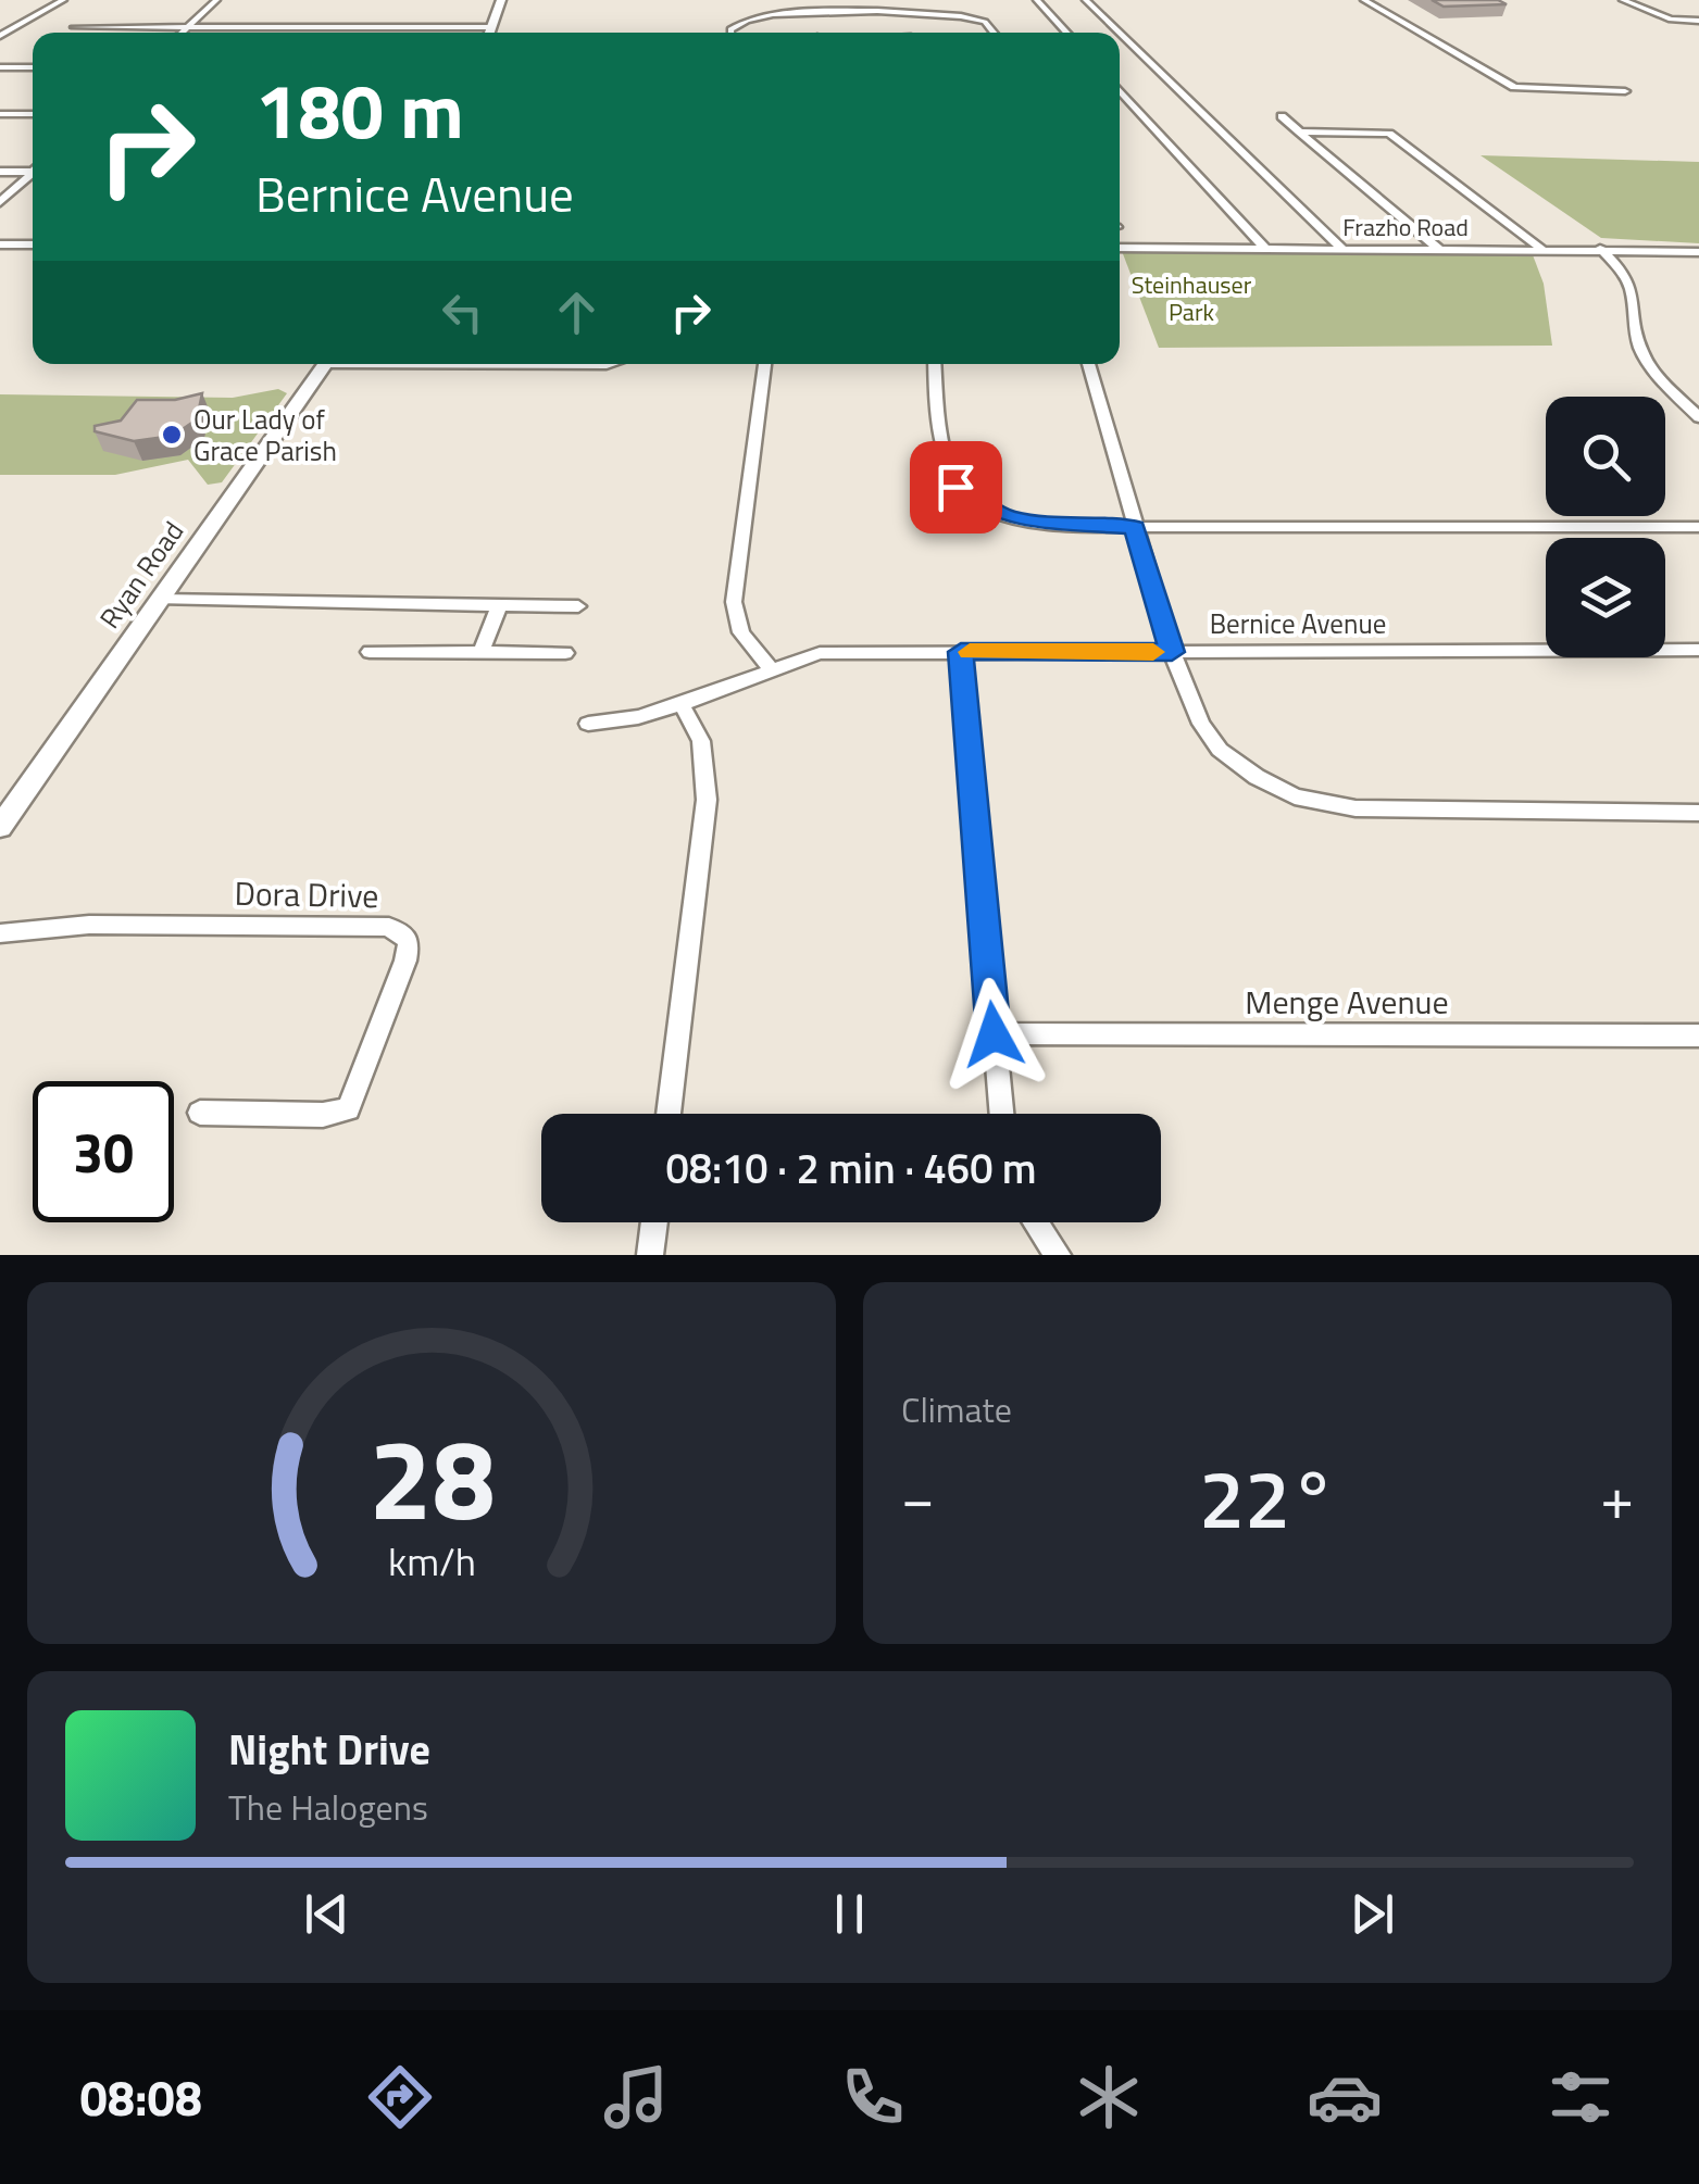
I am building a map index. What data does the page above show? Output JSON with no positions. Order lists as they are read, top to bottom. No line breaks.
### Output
{"streets":{"main road":["Ryan Road"],"street":["Frazho Road","Bernice Avenue","Dora Drive","Menge Avenue"]},"parks":["Steinhauser Park"],"places":["Our Lady of Grace Parish"],"page":{"turn":["180 m","Bernice Avenue"],"limit":"30","trip":"08:10 · 2 min · 460 m","tile":"Climate","heat":["−","22°","+"],"song":["Night Drive","The Halogens"],"tabs":"08:08","gauge":["28","km/h"]}}
